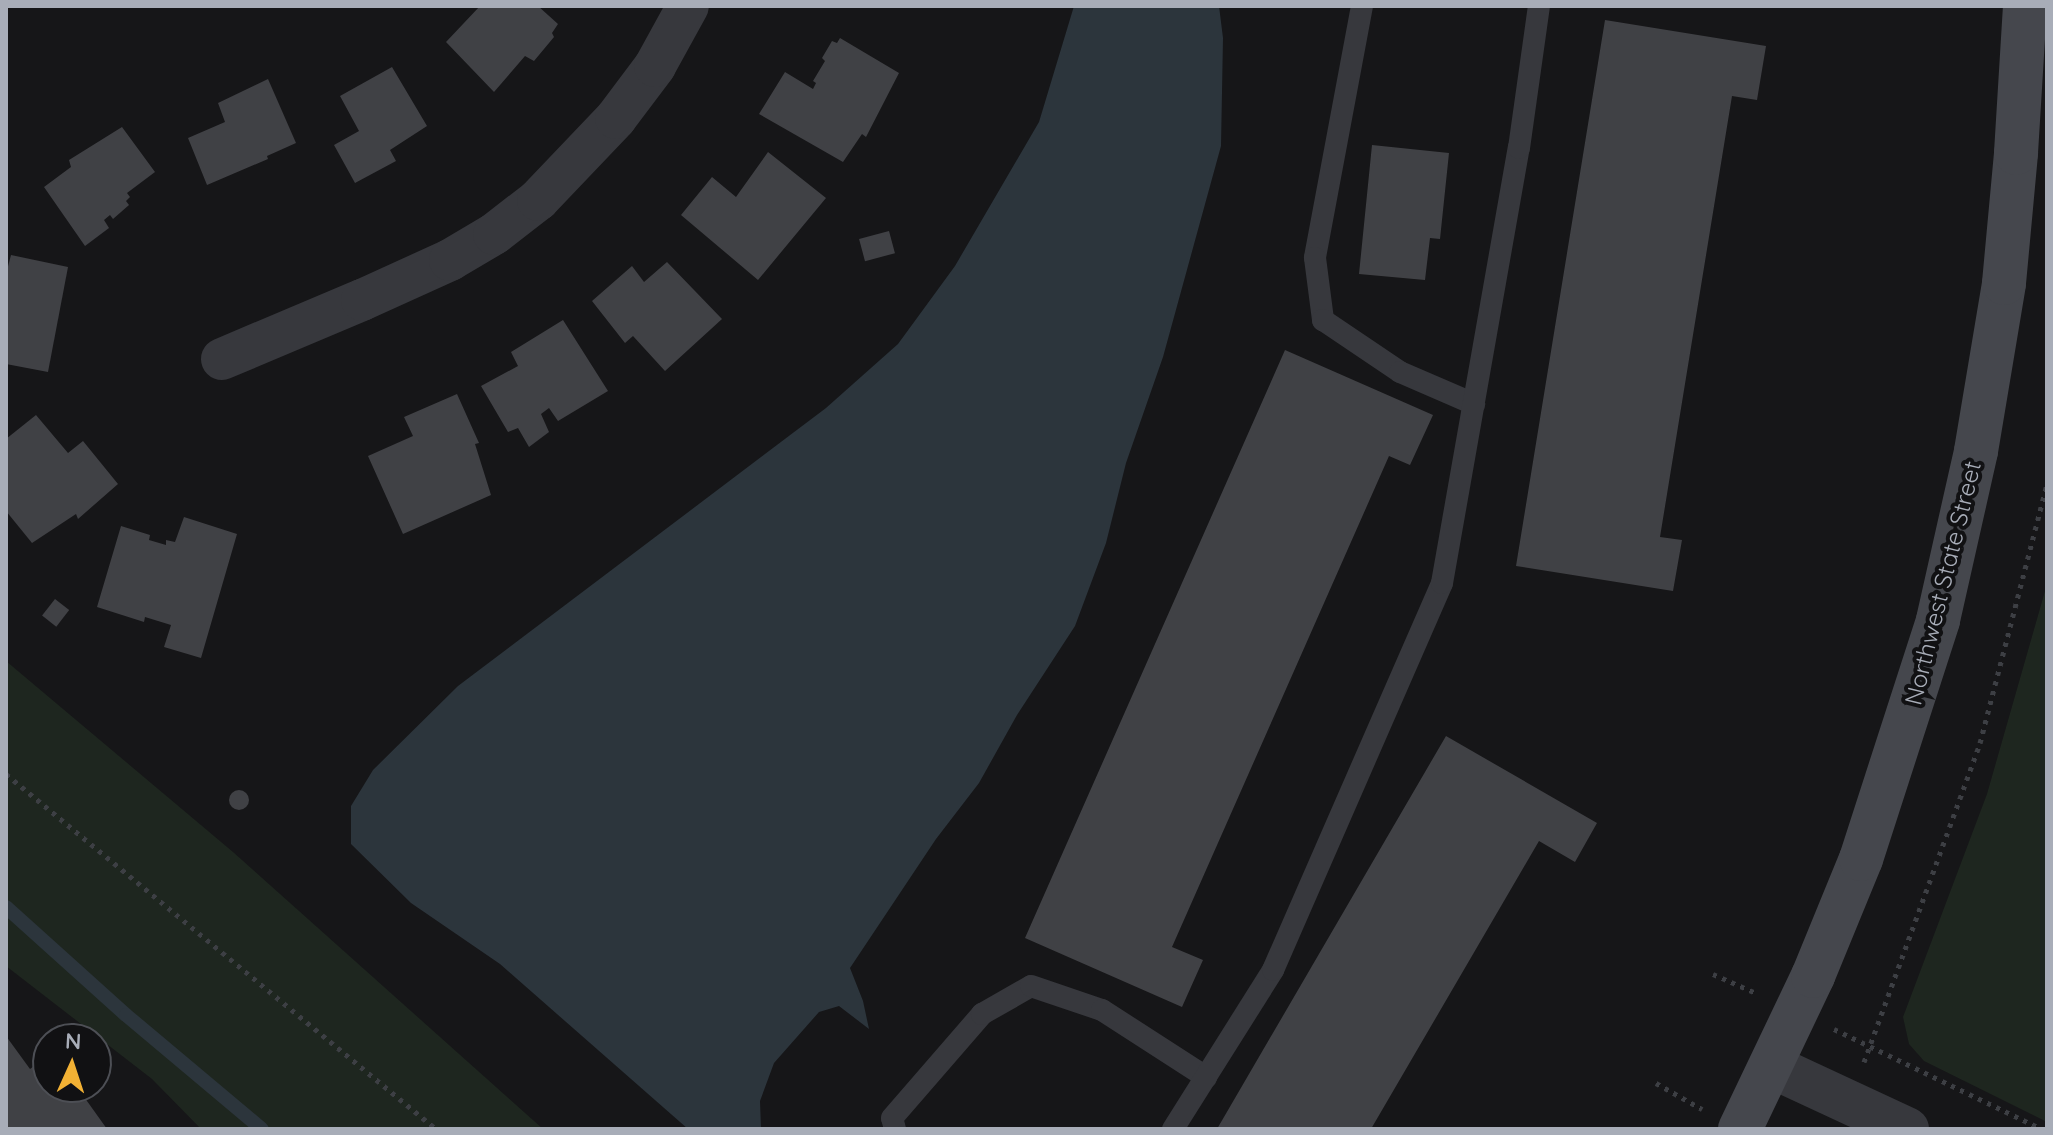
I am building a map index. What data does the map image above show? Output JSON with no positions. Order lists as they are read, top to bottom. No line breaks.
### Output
{"streets":{"main road":["Northwest State Street"]},"north":"top"}
